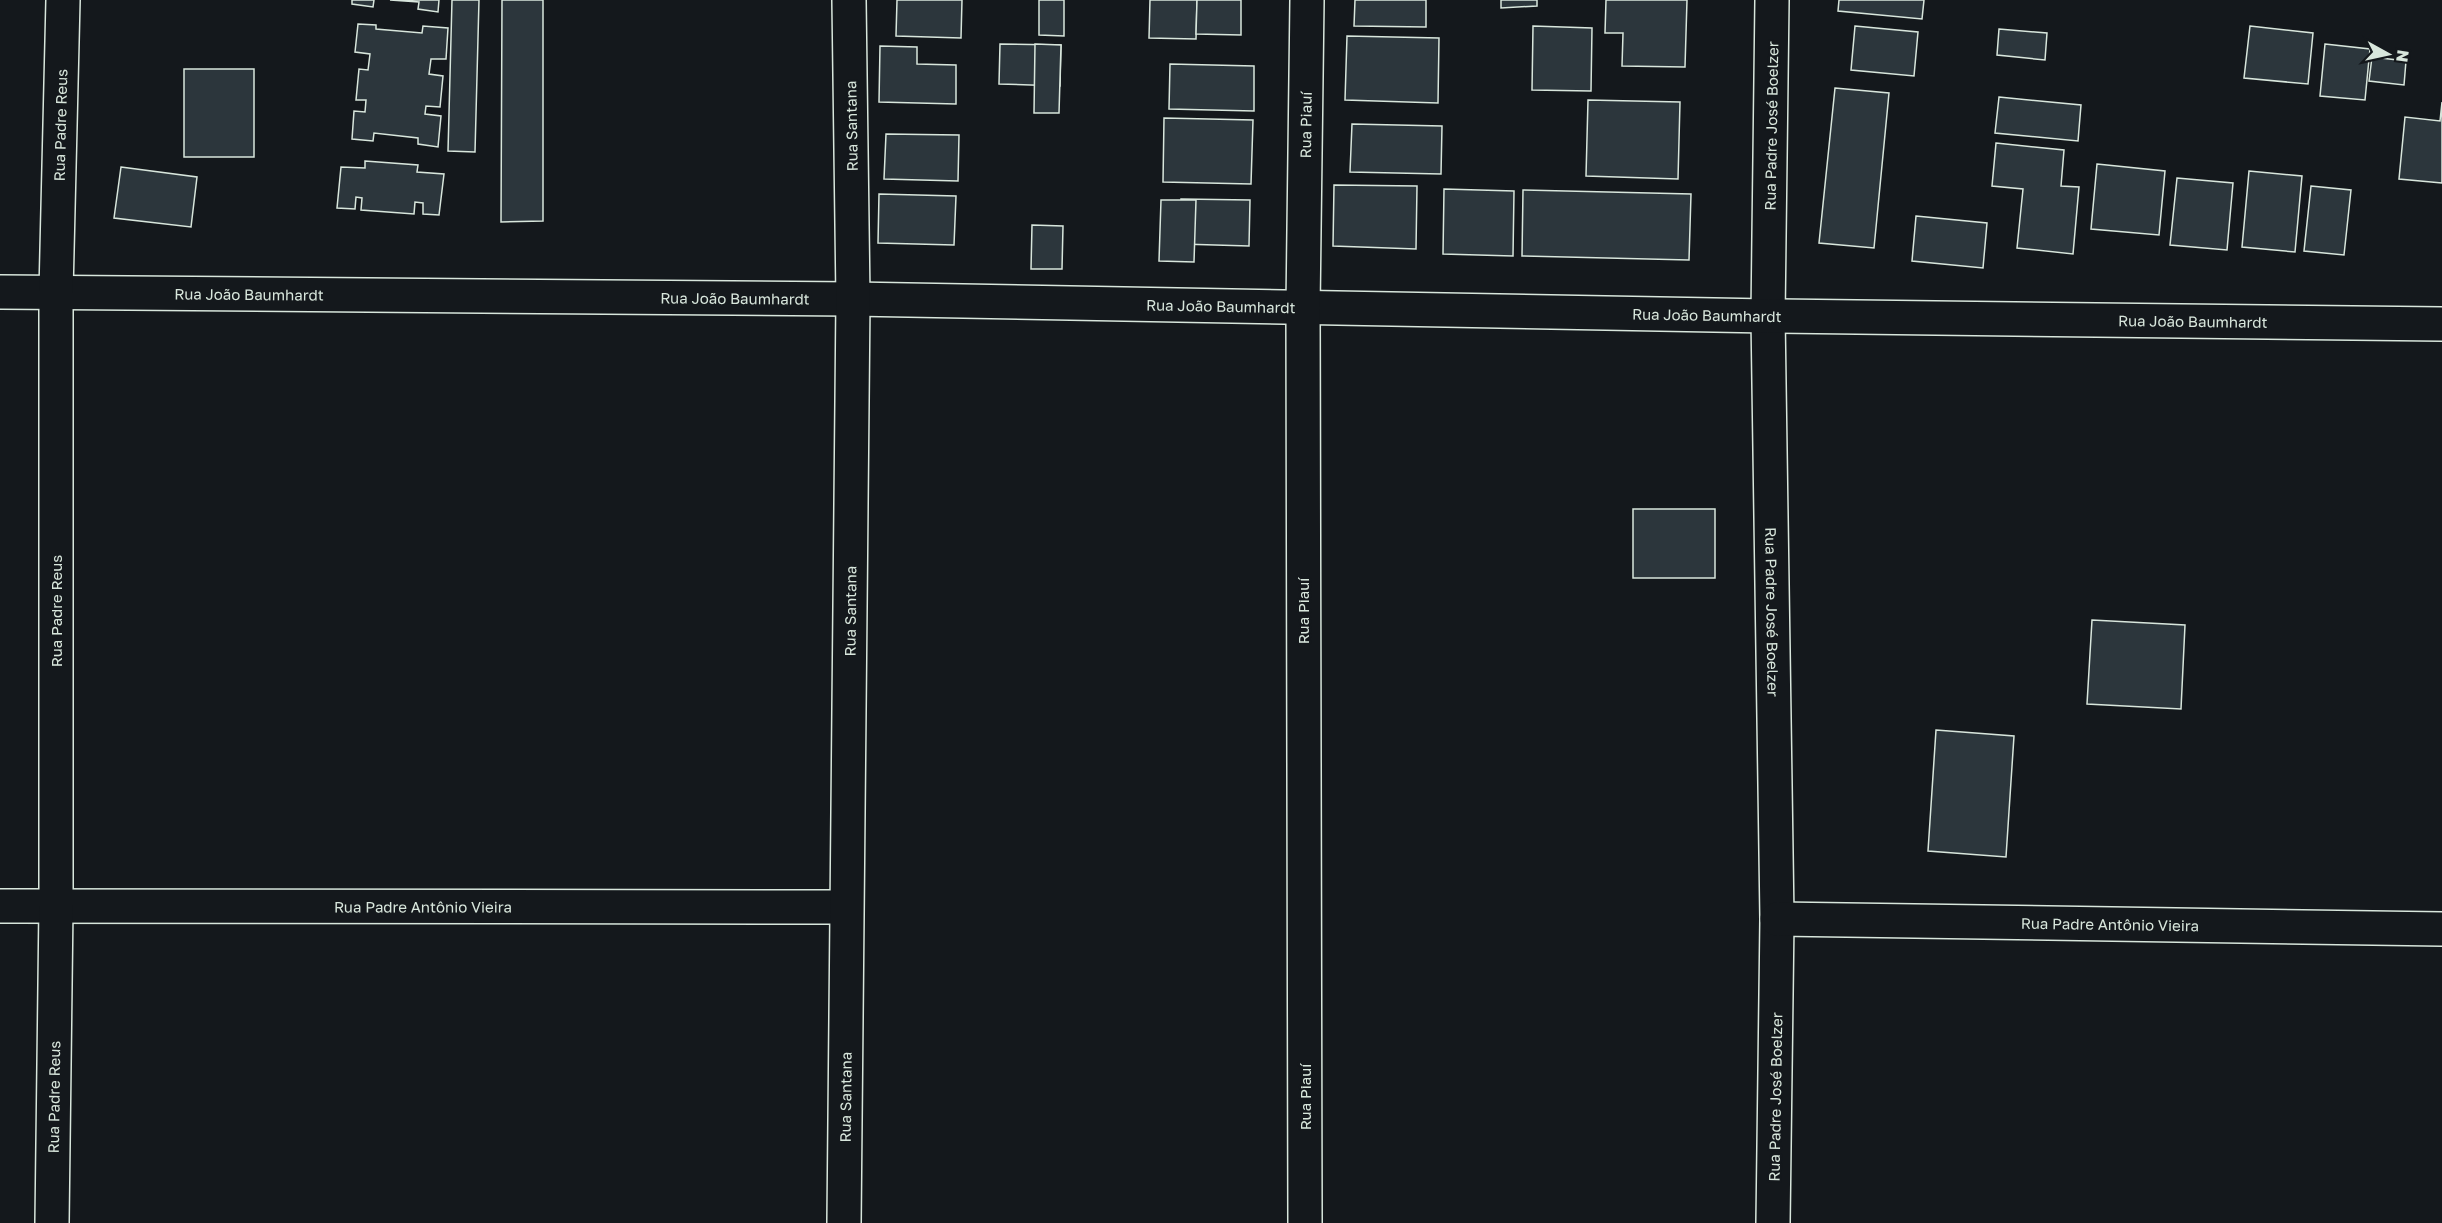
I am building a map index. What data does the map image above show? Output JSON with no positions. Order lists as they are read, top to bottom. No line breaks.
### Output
{"streets":{"street":["Rua Padre Reus","Rua Santana","Rua Piauí","Rua Padre José Boelzer","Rua João Baumhardt","Rua Padre Antônio Vieira"]},"crossings":[["Rua Padre Reus","Rua João Baumhardt"],["Rua Padre Reus","Rua Padre Antônio Vieira"],["Rua Santana","Rua João Baumhardt"],["Rua Santana","Rua Padre Antônio Vieira"],["Rua Piauí","Rua João Baumhardt"],["Rua Padre José Boelzer","Rua João Baumhardt"],["Rua Padre José Boelzer","Rua Padre Antônio Vieira"]],"north":"right"}
